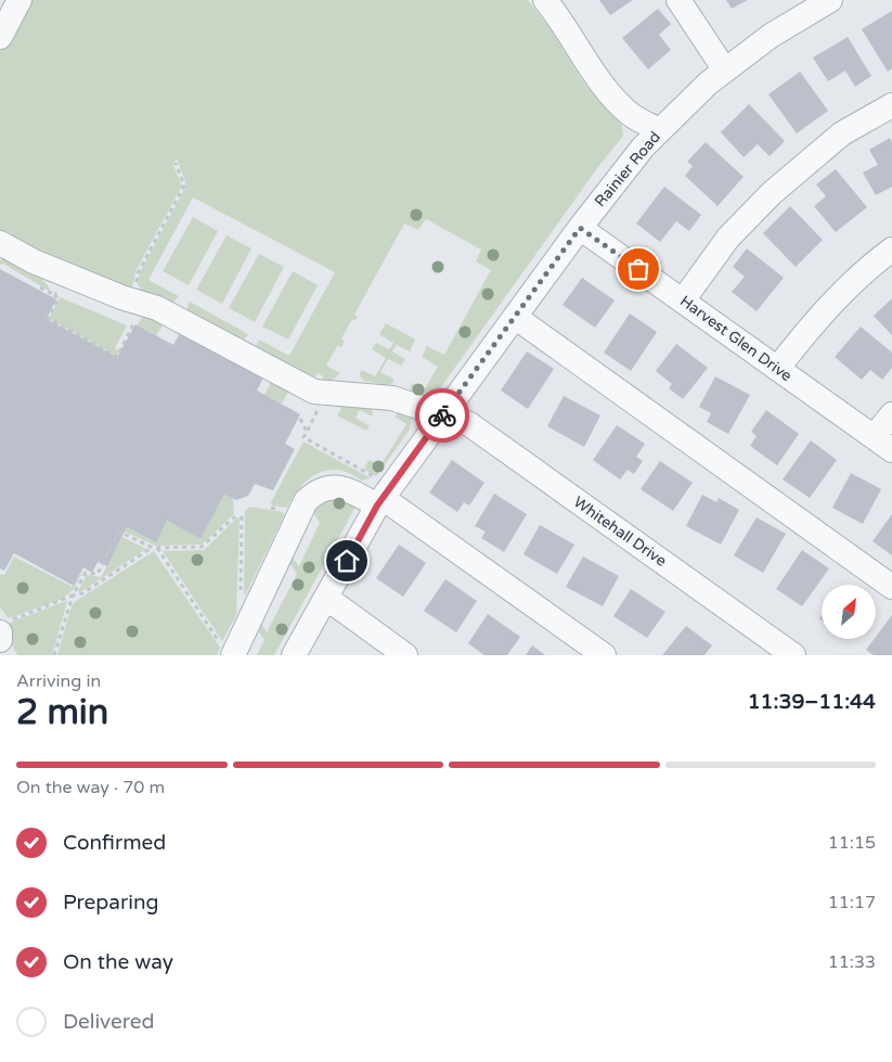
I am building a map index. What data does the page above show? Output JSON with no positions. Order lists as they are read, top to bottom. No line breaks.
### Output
{"streets":{"street":["Rainier Road","Harvest Glen Drive","Whitehall Drive"]},"crossings":[["Rainier Road","Harvest Glen Drive"],["Rainier Road","Whitehall Drive"]],"north":"top right","page":{"heading":["2 min","Arriving in","11:39–11:44"],"bar":"On the way · 70 m","list":[["Confirmed","11:15"],["Preparing","11:17"],["On the way","11:33"],"Delivered"]}}
